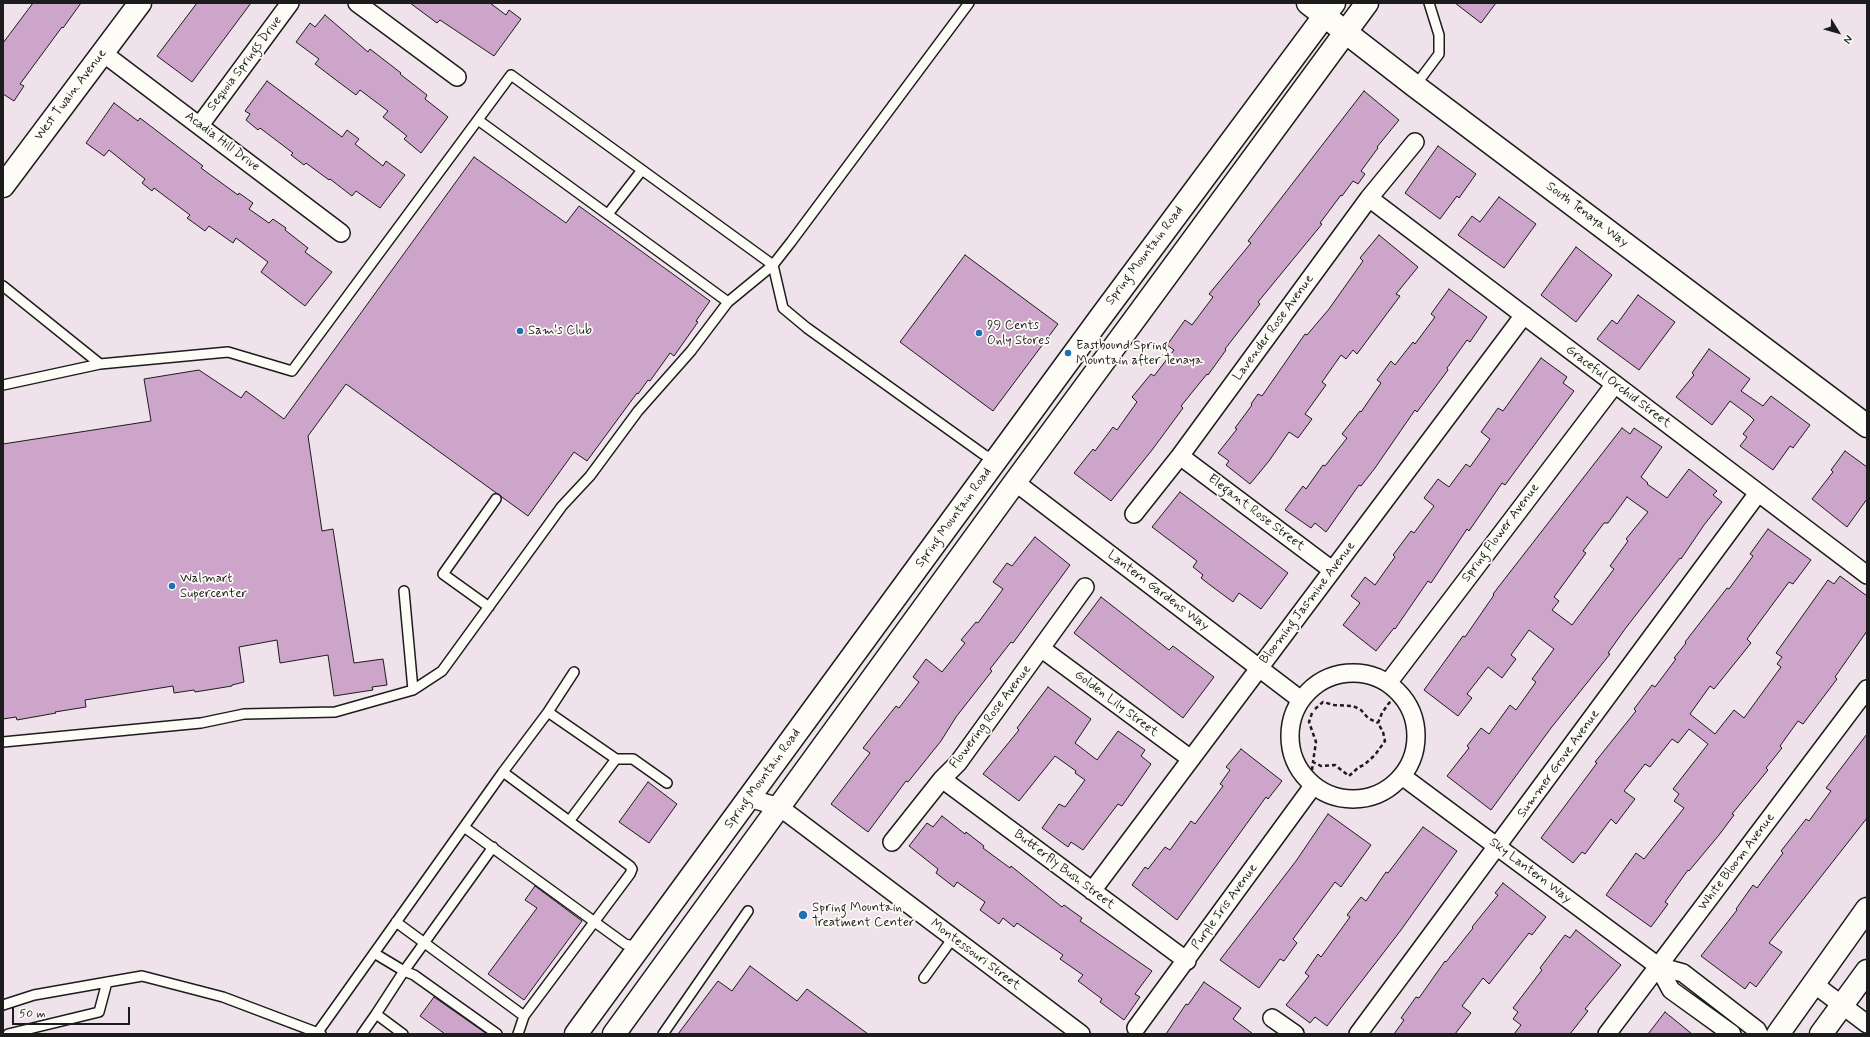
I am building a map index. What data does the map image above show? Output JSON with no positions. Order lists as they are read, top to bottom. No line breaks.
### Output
{"streets":{"main road":["West Twain Avenue","South Tenaya Way","Spring Mountain Road"],"street":["Sequoia Springs Drive","Acadia Hill Drive","Lavender Rose Avenue","Graceful Orchid Street","Elegant Rose Street","Spring Flower Avenue","Lantern Gardens Way","Blooming Jasmine Avenue","Golden Lily Street","Flowering Rose Avenue","Summer Grove Avenue","White Bloom Avenue","Butterfly Bush Street","Sky Lantern Way","Purple Iris Avenue","Montessouri Street"]},"crossings":[["Sequoia Springs Drive","Acadia Hill Drive"],["West Twain Avenue","Acadia Hill Drive"],["South Tenaya Way","Spring Mountain Road"],["Spring Mountain Road","Montessouri Street"],["Lavender Rose Avenue","Graceful Orchid Street"],["Lavender Rose Avenue","Elegant Rose Street"],["Graceful Orchid Street","Spring Flower Avenue"],["Graceful Orchid Street","Blooming Jasmine Avenue"],["Graceful Orchid Street","Summer Grove Avenue"],["Elegant Rose Street","Blooming Jasmine Avenue"],["Lantern Gardens Way","Blooming Jasmine Avenue"],["Blooming Jasmine Avenue","Golden Lily Street"],["Blooming Jasmine Avenue","Butterfly Bush Street"],["Golden Lily Street","Flowering Rose Avenue"],["Flowering Rose Avenue","Butterfly Bush Street"],["Summer Grove Avenue","Sky Lantern Way"],["White Bloom Avenue","Sky Lantern Way"],["Butterfly Bush Street","Purple Iris Avenue"]],"places":["Sam's Club","99 Cents Only Stores","Eastbound Spring Mountain after Tenaya","Walmart Supercenter","Spring Mountain Treatment Center"],"scale_bar":"50 m","north":"bottom right"}
